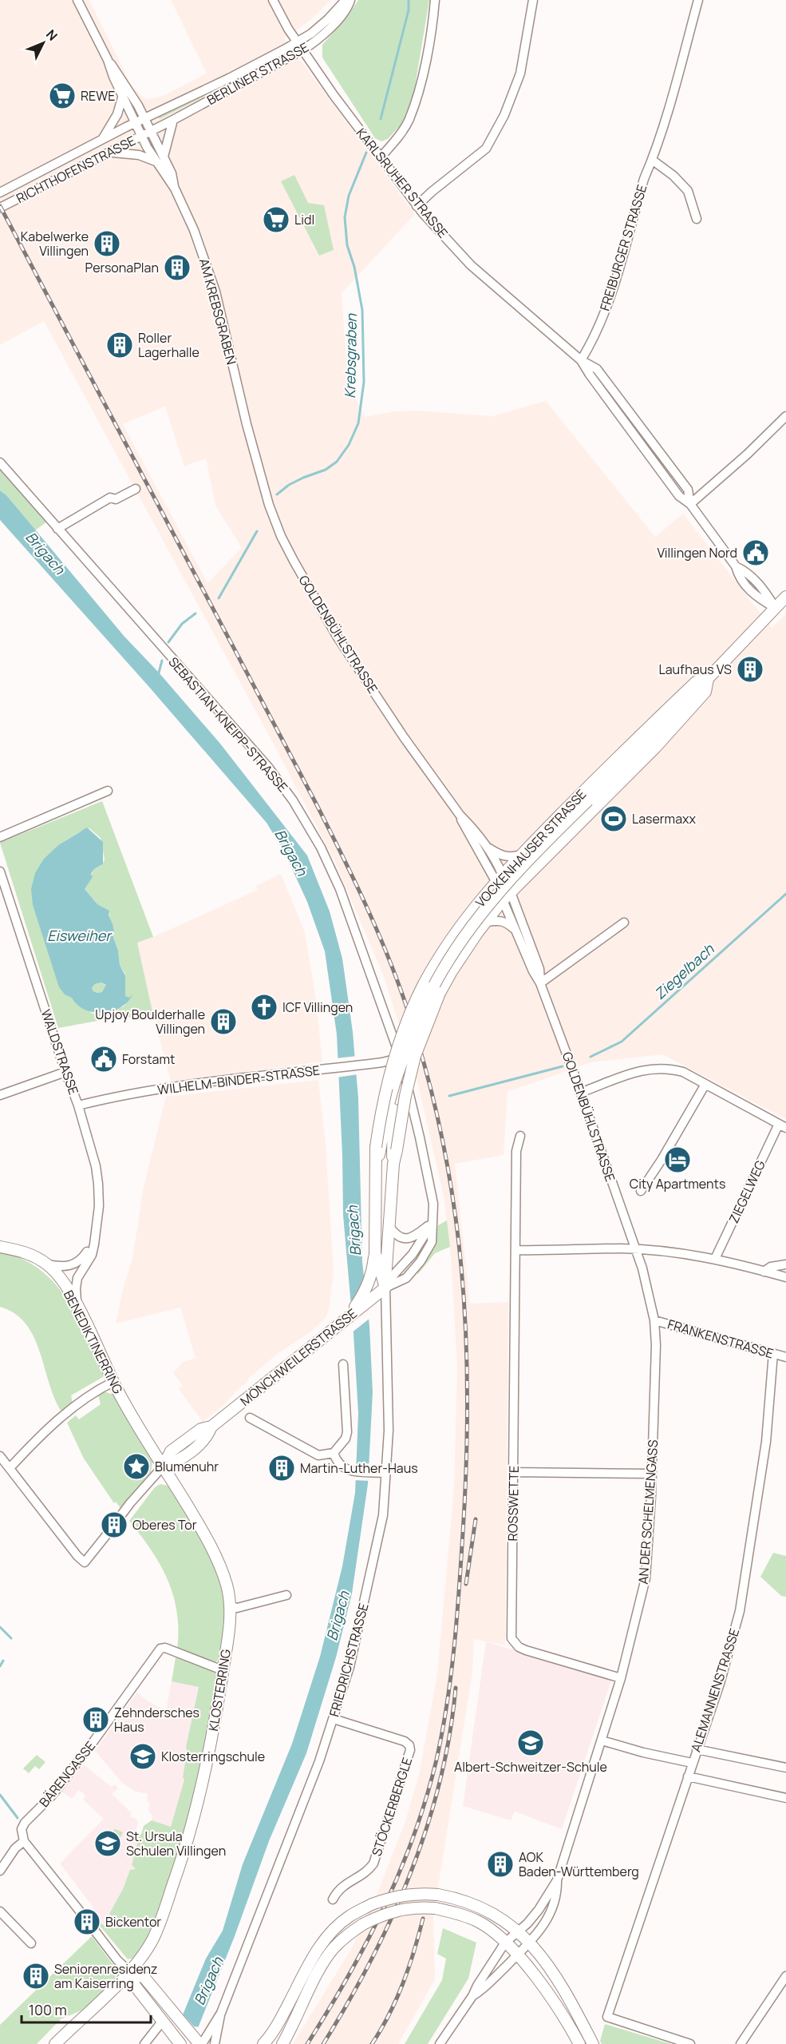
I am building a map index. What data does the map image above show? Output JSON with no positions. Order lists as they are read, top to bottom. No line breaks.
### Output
{"streets":{"main road":["VOCKENHAUSER STRASSE","BENEDIKTINERRING","MÖNCHWEILERSTRASSE","KLOSTERRING"],"street":["BERLINER STRASSE","RICHTHOFENSTRASSE","KARLSRUHER STRASSE","FREIBURGER STRASSE","AM KREBSGRABEN","GOLDENBÜHLSTRASSE","SEBASTIAN-KNEIPP-STRASSE","WALDSTRASSE","WILHELM-BINDER-STRASSE","ZIEGELWEG","FRANKENSTRASSE","ROSSWETTE","AN DER SCHELMENGASS","FRIEDRICHSTRASSE","ALEMANNENSTRASSE","BÄRENGASSE","STÖCKERBERGLE"]},"crossings":[["BERLINER STRASSE","RICHTHOFENSTRASSE"],["BERLINER STRASSE","KARLSRUHER STRASSE"],["BERLINER STRASSE","AM KREBSGRABEN"],["RICHTHOFENSTRASSE","AM KREBSGRABEN"],["KARLSRUHER STRASSE","FREIBURGER STRASSE"],["KARLSRUHER STRASSE","VOCKENHAUSER STRASSE"],["AM KREBSGRABEN","GOLDENBÜHLSTRASSE"],["GOLDENBÜHLSTRASSE","VOCKENHAUSER STRASSE"],["GOLDENBÜHLSTRASSE","AN DER SCHELMENGASS"],["SEBASTIAN-KNEIPP-STRASSE","WILHELM-BINDER-STRASSE"],["VOCKENHAUSER STRASSE","MÖNCHWEILERSTRASSE"],["VOCKENHAUSER STRASSE","FRIEDRICHSTRASSE"],["WALDSTRASSE","WILHELM-BINDER-STRASSE"],["WALDSTRASSE","BENEDIKTINERRING"],["FRANKENSTRASSE","AN DER SCHELMENGASS"],["FRANKENSTRASSE","ALEMANNENSTRASSE"],["BENEDIKTINERRING","MÖNCHWEILERSTRASSE"],["BENEDIKTINERRING","KLOSTERRING"],["MÖNCHWEILERSTRASSE","FRIEDRICHSTRASSE"],["MÖNCHWEILERSTRASSE","KLOSTERRING"],["ROSSWETTE","AN DER SCHELMENGASS"],["FRIEDRICHSTRASSE","STÖCKERBERGLE"],["KLOSTERRING","BÄRENGASSE"]],"water":["Krebsgraben","Brigach","Eisweiher","Ziegelbach"],"places":{"supermarket":["REWE","Lidl"],"building":["Kabelwerke Villingen","PersonaPlan","Roller Lagerhalle","Laufhaus VS","Upjoy Boulderhalle Villingen","Martin-Luther-Haus","Oberes Tor","Zehndersches Haus","AOK Baden-Württemberg","Bickentor","Seniorenresidenz am Kaiserring"],"public building":["Villingen Nord","Forstamt"],"sports":["Lasermaxx"],"church":["ICF Villingen"],"hotel":["City Apartments"],"place":["Blumenuhr"],"school or university":["Albert-Schweitzer-Schule","Klosterringschule","St. Ursula Schulen Villingen"]},"scale_bar":"100 m","north":"top right"}
